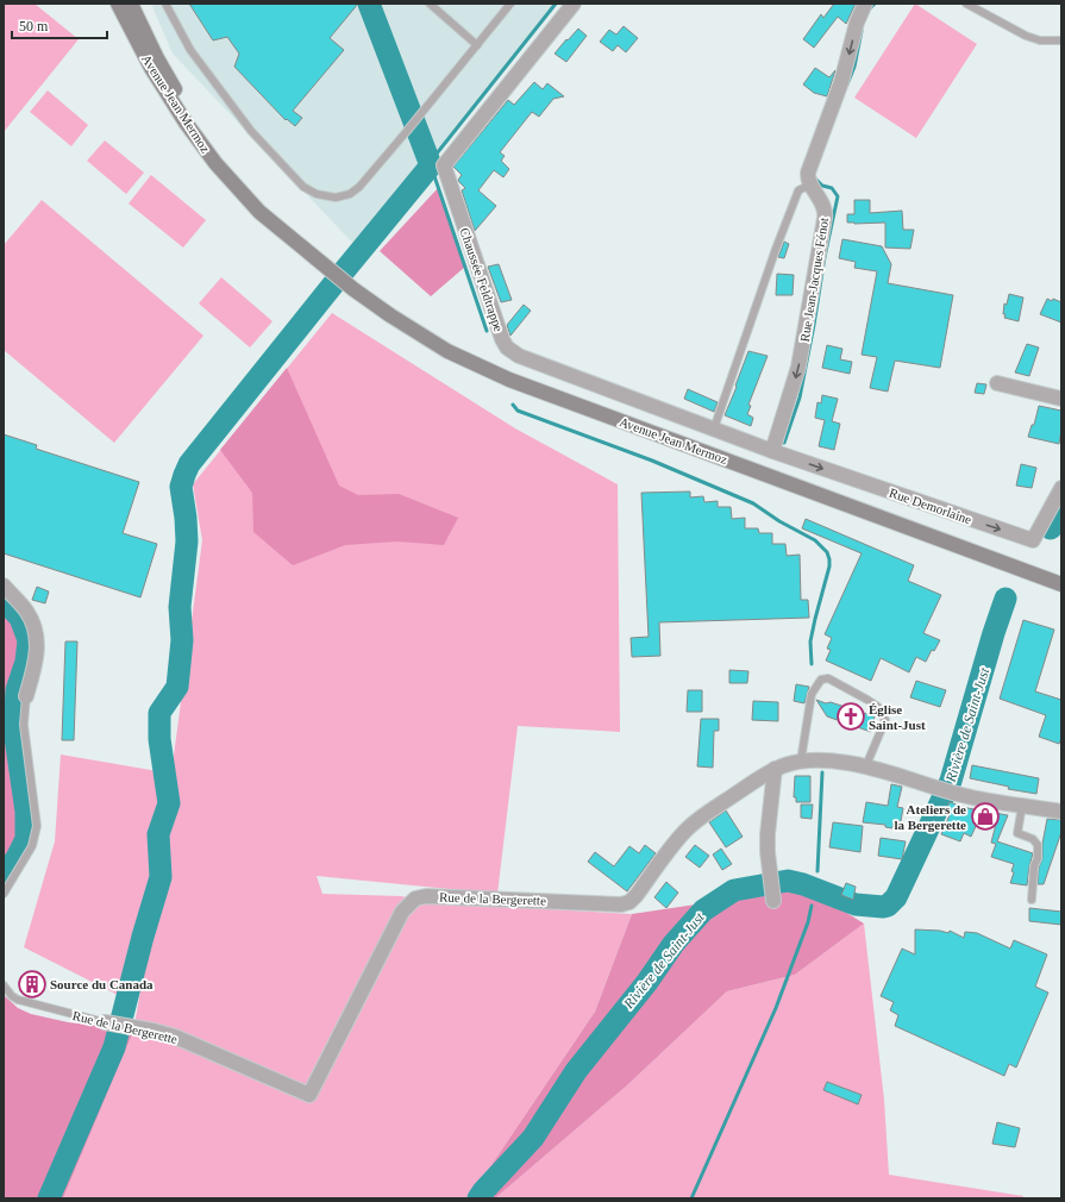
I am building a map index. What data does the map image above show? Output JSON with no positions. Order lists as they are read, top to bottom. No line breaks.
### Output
{"streets":{"main road":["Avenue Jean Mermoz"],"street":["Chaussée Feldtrappe","Rue Jean-Jacques Fénot","Rue Demorlaine","Rue de la Bergerette"]},"crossings":[["Chaussée Feldtrappe","Rue Jean-Jacques Fénot"],["Chaussée Feldtrappe","Rue Demorlaine"],["Rue Jean-Jacques Fénot","Rue Demorlaine"]],"one_way":["Rue Jean-Jacques Fénot","Rue Demorlaine"],"water":["Rivière de Saint-Just"],"places":{"church":["Église Saint-Just"],"shop":["Ateliers de la Bergerette"],"building":["Source du Canada"]},"scale_bar":"50 m"}
